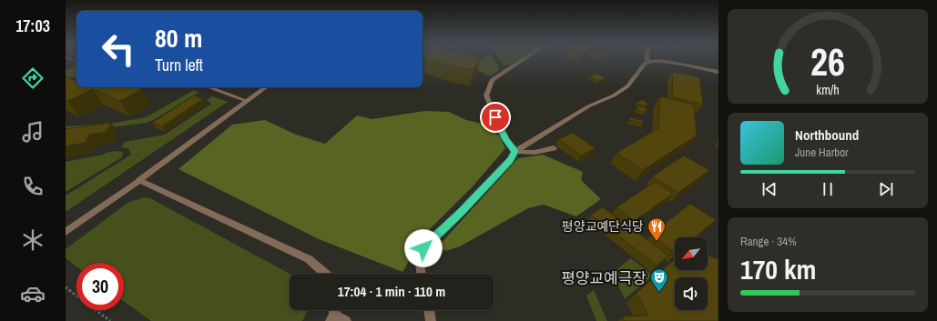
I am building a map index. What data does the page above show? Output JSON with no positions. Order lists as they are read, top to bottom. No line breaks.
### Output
{"places":{"restaurant":["평양교예단식당"],"theatre":["평양교예극장"]},"north":"bottom left","page":{"tabs":"17:03","turn":["80 m","Turn left"],"song":["Northbound","June Harbor"],"tile":["Range · 34%","170 km"],"limit":"30","trip":"17:04 · 1 min · 110 m","gauge":["26","km/h"]}}
